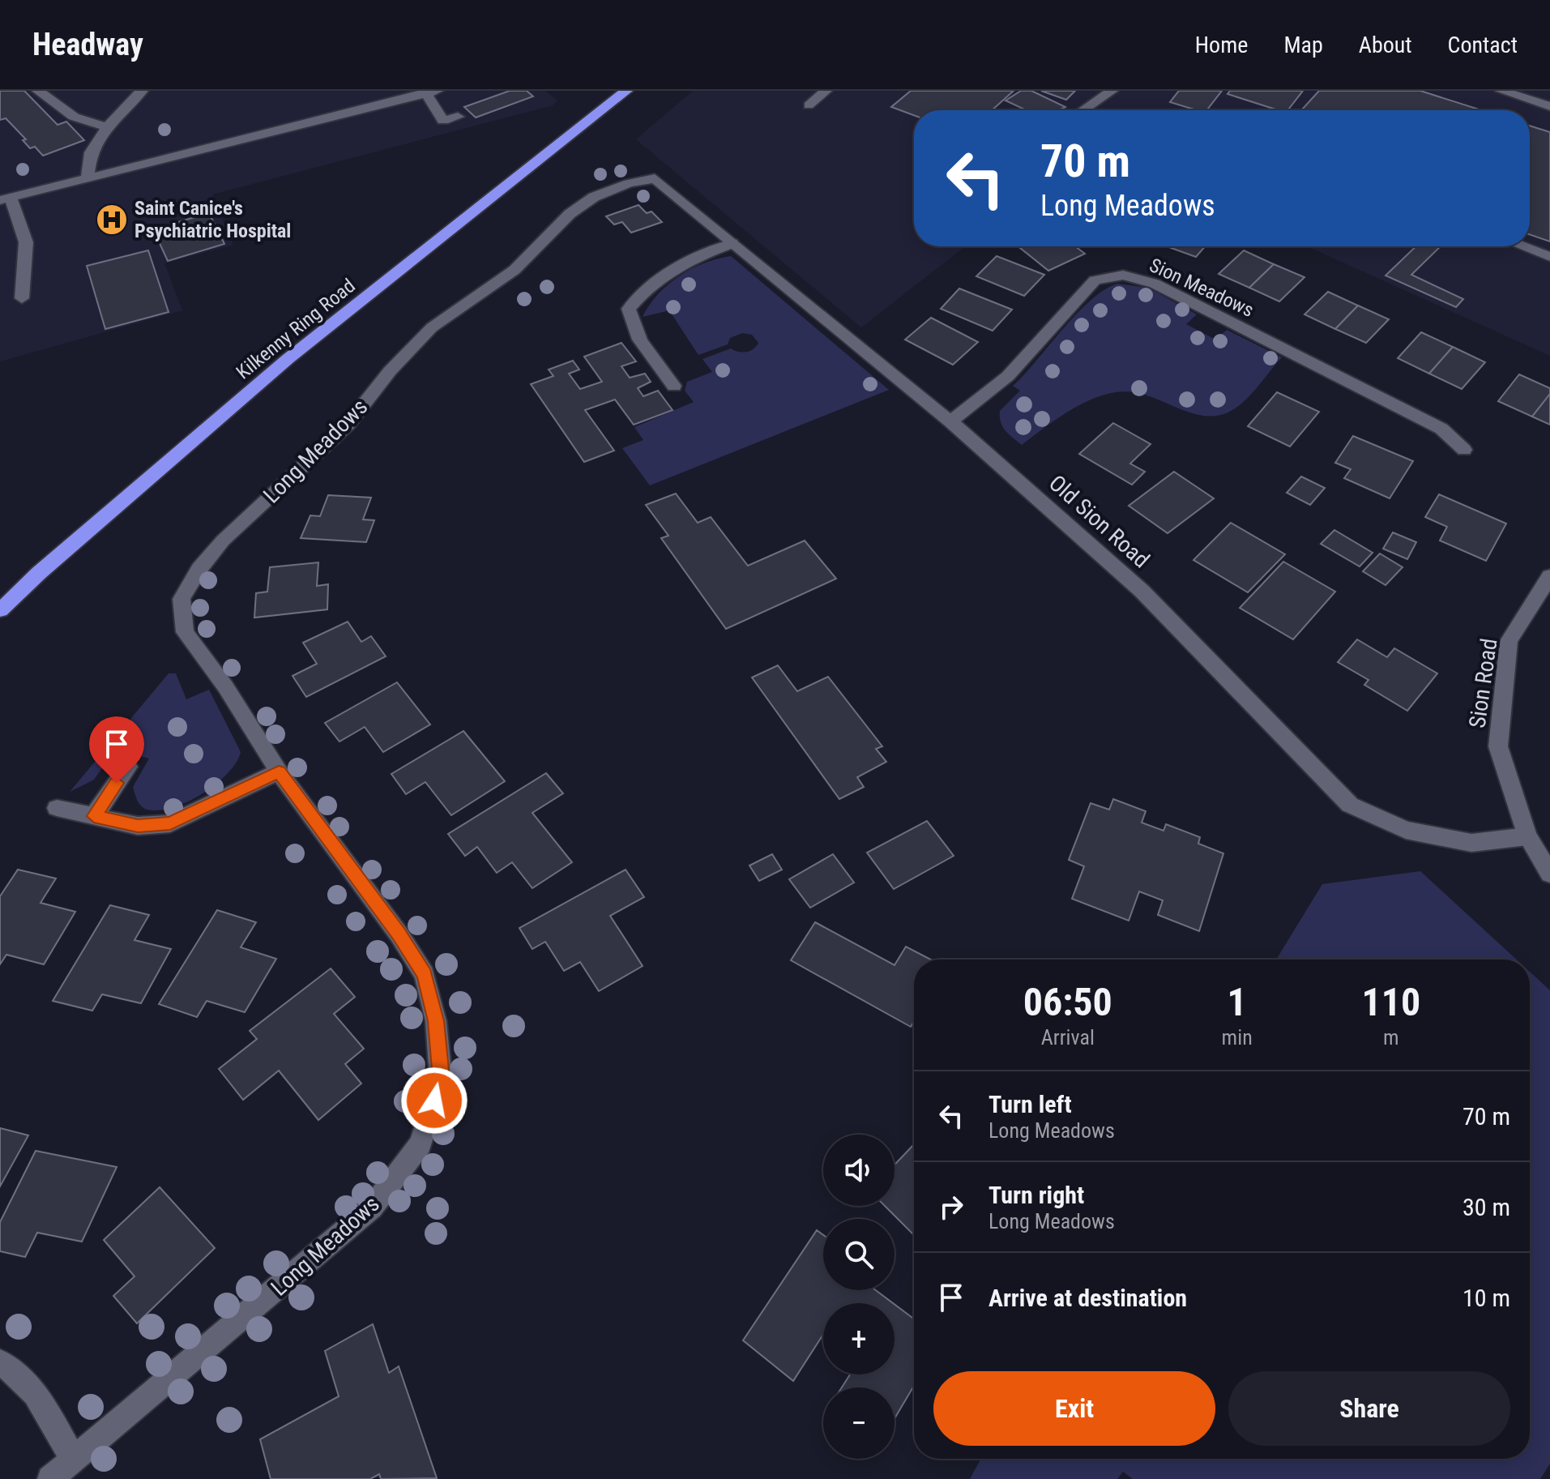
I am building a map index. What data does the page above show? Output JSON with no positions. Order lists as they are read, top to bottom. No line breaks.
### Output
{"streets":{"highway":["Kilkenny Ring Road"],"street":["Sion Meadows","Long Meadows","Old Sion Road","Sion Road"]},"crossings":[["Sion Meadows","Old Sion Road"],["Long Meadows","Old Sion Road"],["Old Sion Road","Sion Road"]],"places":{"hospital":["Saint Canice's Psychiatric Hospital"]},"page":{"header":"Headway","nav":["Home","Map","About","Contact"],"turn":["70 m","Long Meadows"],"eta":["06:50","Arrival","1","min","110","m"],"list":[{"name":"Turn left","note":"Long Meadows","value":"70 m"},{"name":"Turn right","note":"Long Meadows","value":"30 m"},{"name":"Arrive at destination","value":"10 m"}],"map_buttons":["+","−"],"buttons":["Exit","Share"]}}
